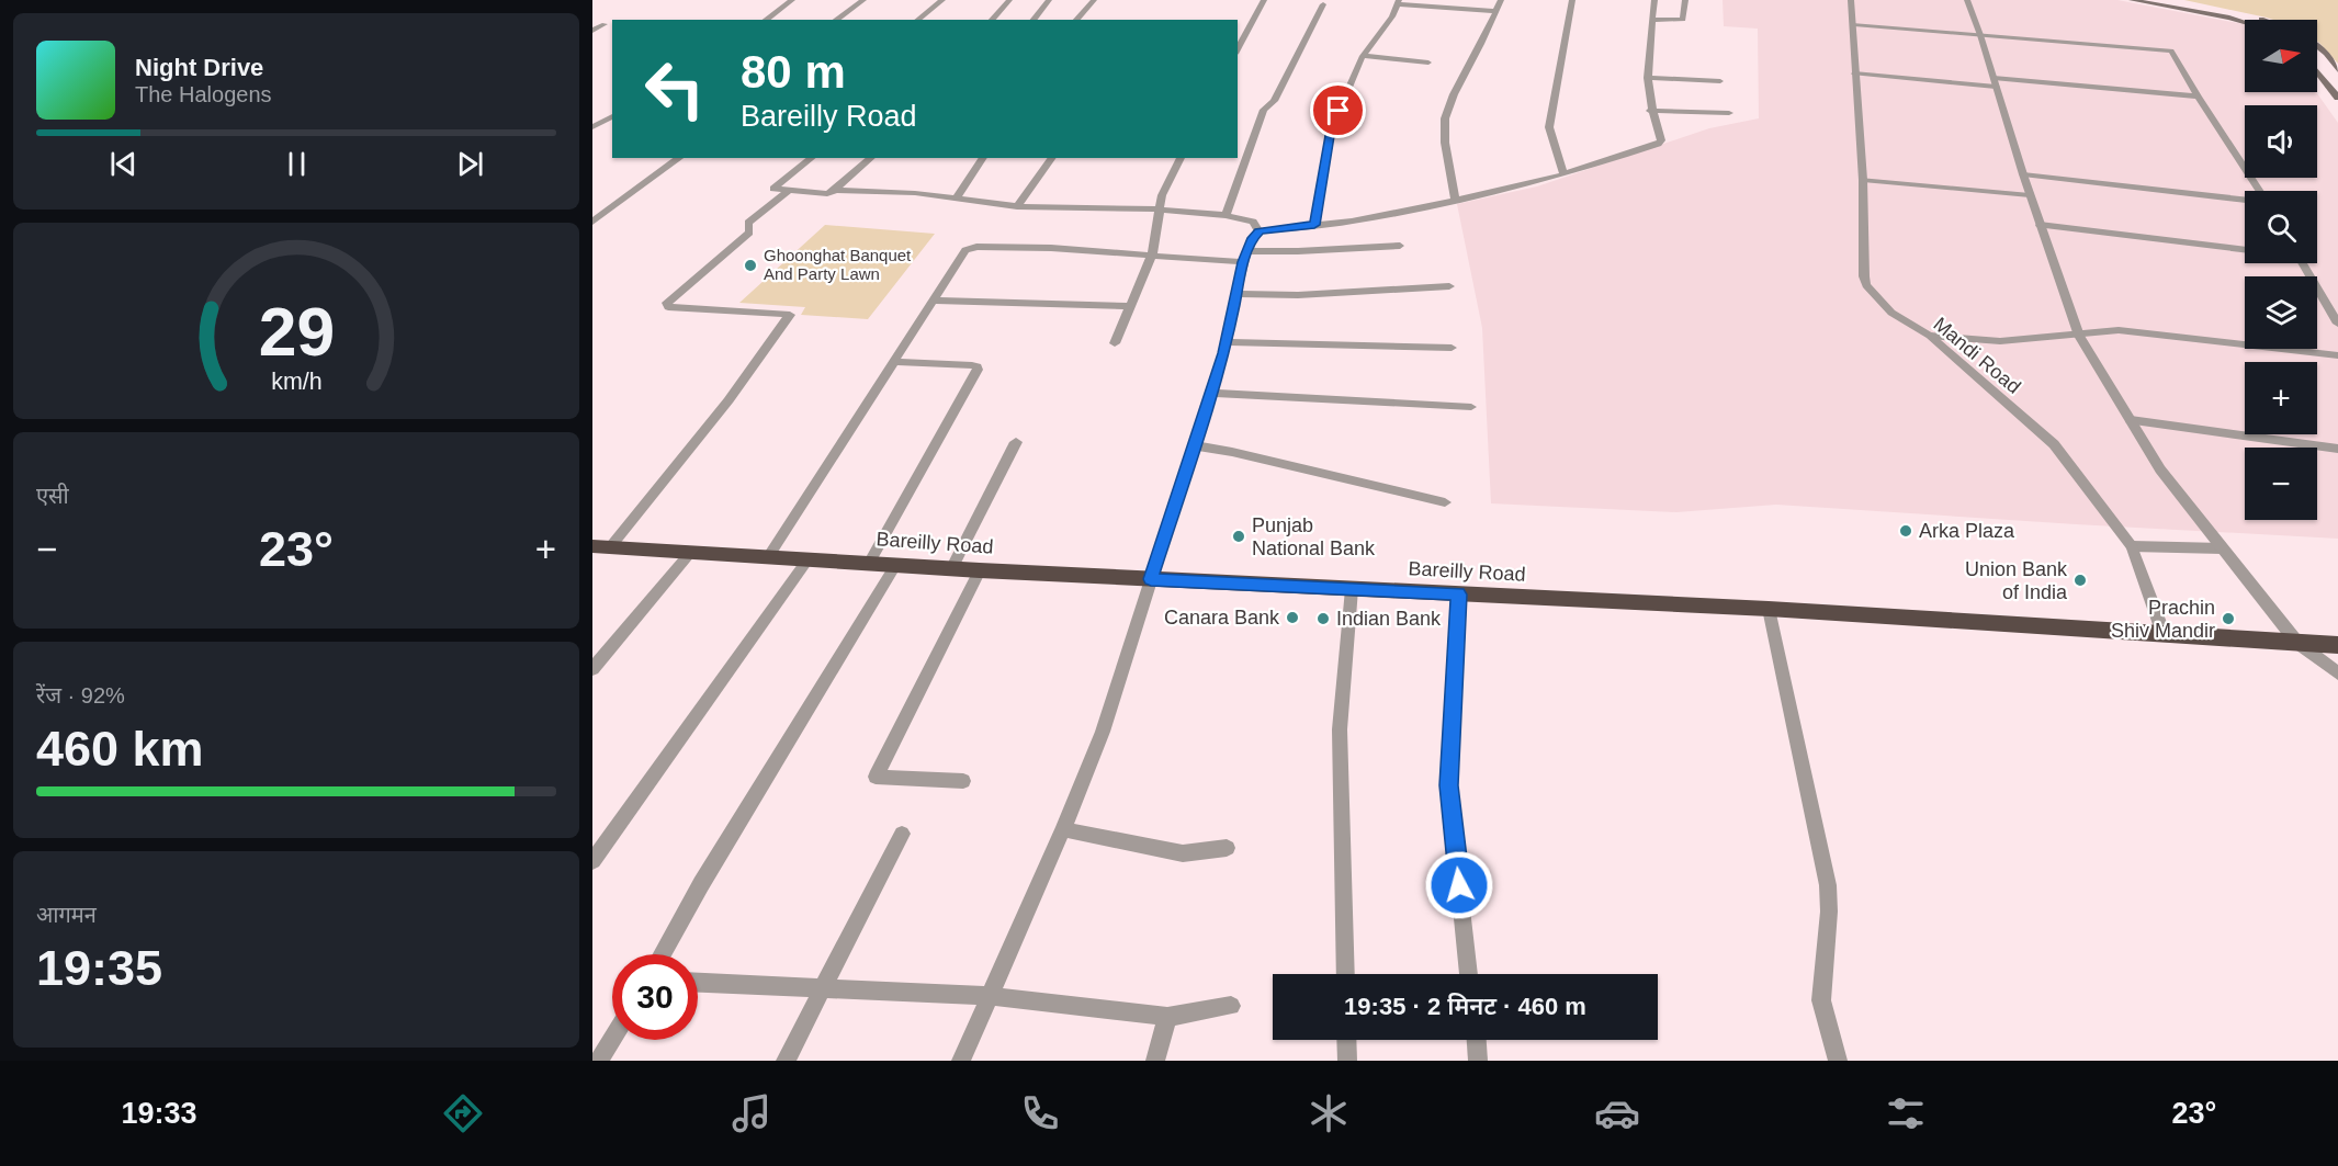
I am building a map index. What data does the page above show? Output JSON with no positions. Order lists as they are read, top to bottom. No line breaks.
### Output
{"streets":{"highway":["Bareilly Road"],"street":["Mandi Road"]},"crossings":[["Mandi Road","Bareilly Road"]],"places":["Ghoonghat Banquet And Party Lawn","Arka Plaza","Punjab National Bank","Union Bank of India","Canara Bank","Indian Bank","Prachin Shiv Mandir"],"north":"right","page":{"map_buttons":["+","−"],"turn":["80 m","Bareilly Road"],"song":["Night Drive","The Halogens"],"tile":["एसी",["रेंज · 92%","460 km"],["आगमन","19:35"]],"heat":["−","23°","+"],"limit":"30","trip":"19:35 · 2 मिनट · 460 m","tabs":["19:33","23°"],"gauge":["29","km/h"]}}
